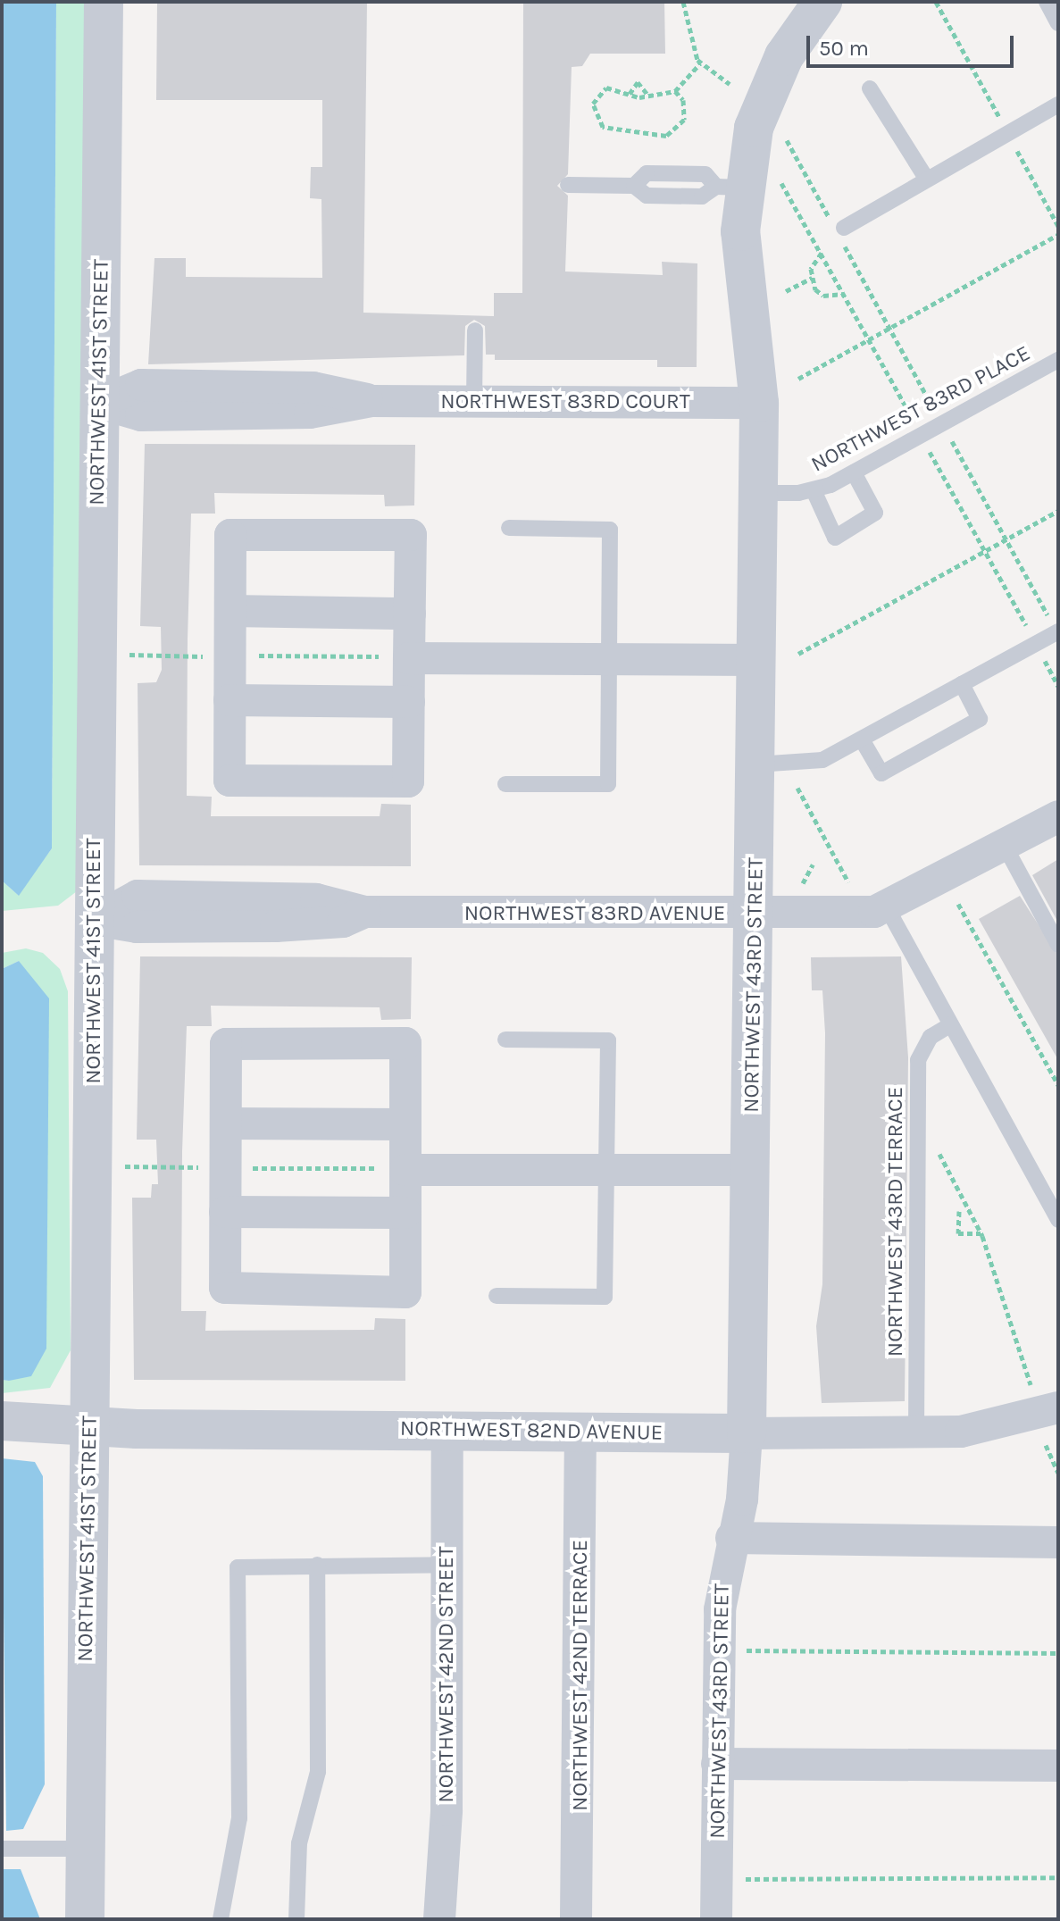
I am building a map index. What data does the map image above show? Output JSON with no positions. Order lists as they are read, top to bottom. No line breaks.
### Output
{"streets":{"street":["NORTHWEST 41ST STREET","NORTHWEST 83RD COURT","NORTHWEST 83RD AVENUE","NORTHWEST 43RD STREET","NORTHWEST 82ND AVENUE","NORTHWEST 42ND STREET","NORTHWEST 42ND TERRACE"],"lane":["NORTHWEST 83RD PLACE","NORTHWEST 43RD TERRACE"]},"crossings":[["NORTHWEST 41ST STREET","NORTHWEST 83RD COURT"],["NORTHWEST 41ST STREET","NORTHWEST 83RD AVENUE"],["NORTHWEST 41ST STREET","NORTHWEST 82ND AVENUE"],["NORTHWEST 83RD COURT","NORTHWEST 43RD STREET"],["NORTHWEST 83RD PLACE","NORTHWEST 43RD STREET"],["NORTHWEST 83RD AVENUE","NORTHWEST 43RD STREET"],["NORTHWEST 43RD STREET","NORTHWEST 82ND AVENUE"],["NORTHWEST 43RD TERRACE","NORTHWEST 82ND AVENUE"],["NORTHWEST 82ND AVENUE","NORTHWEST 42ND STREET"],["NORTHWEST 82ND AVENUE","NORTHWEST 42ND TERRACE"]],"scale_bar":"50 m"}
